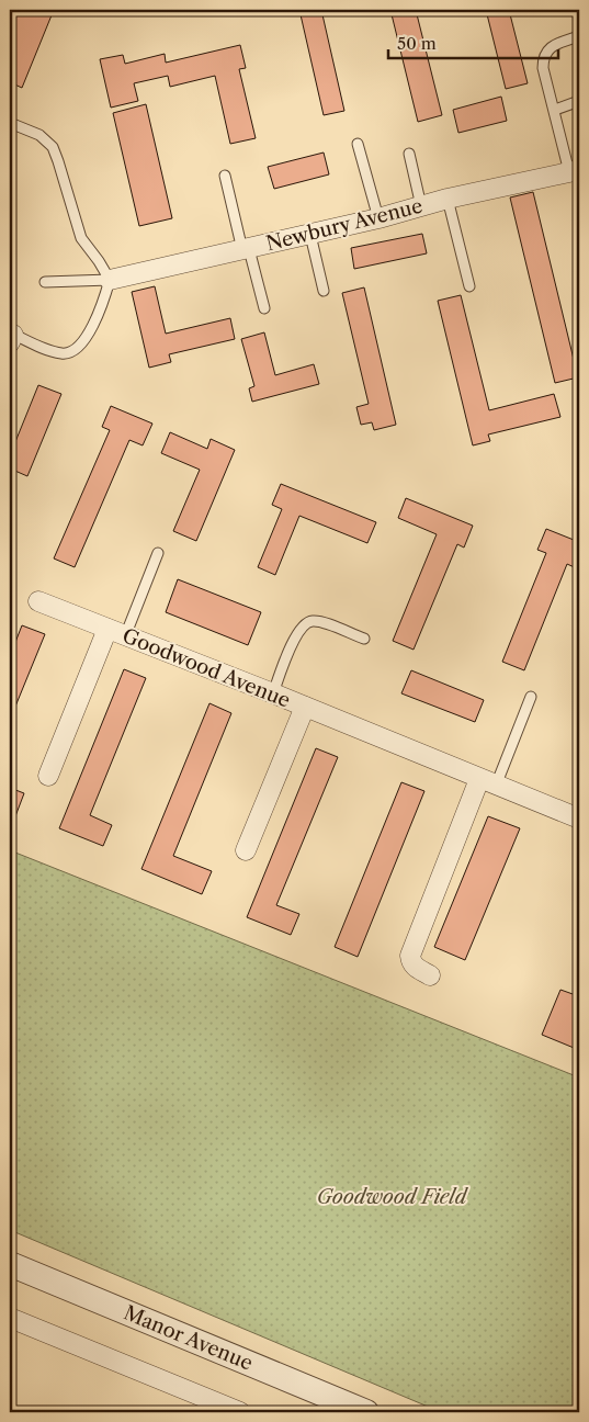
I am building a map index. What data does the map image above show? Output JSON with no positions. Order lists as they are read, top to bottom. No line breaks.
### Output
{"streets":{"street":["Newbury Avenue","Goodwood Avenue","Manor Avenue"]},"parks":["Goodwood Field"],"scale_bar":"50 m"}
